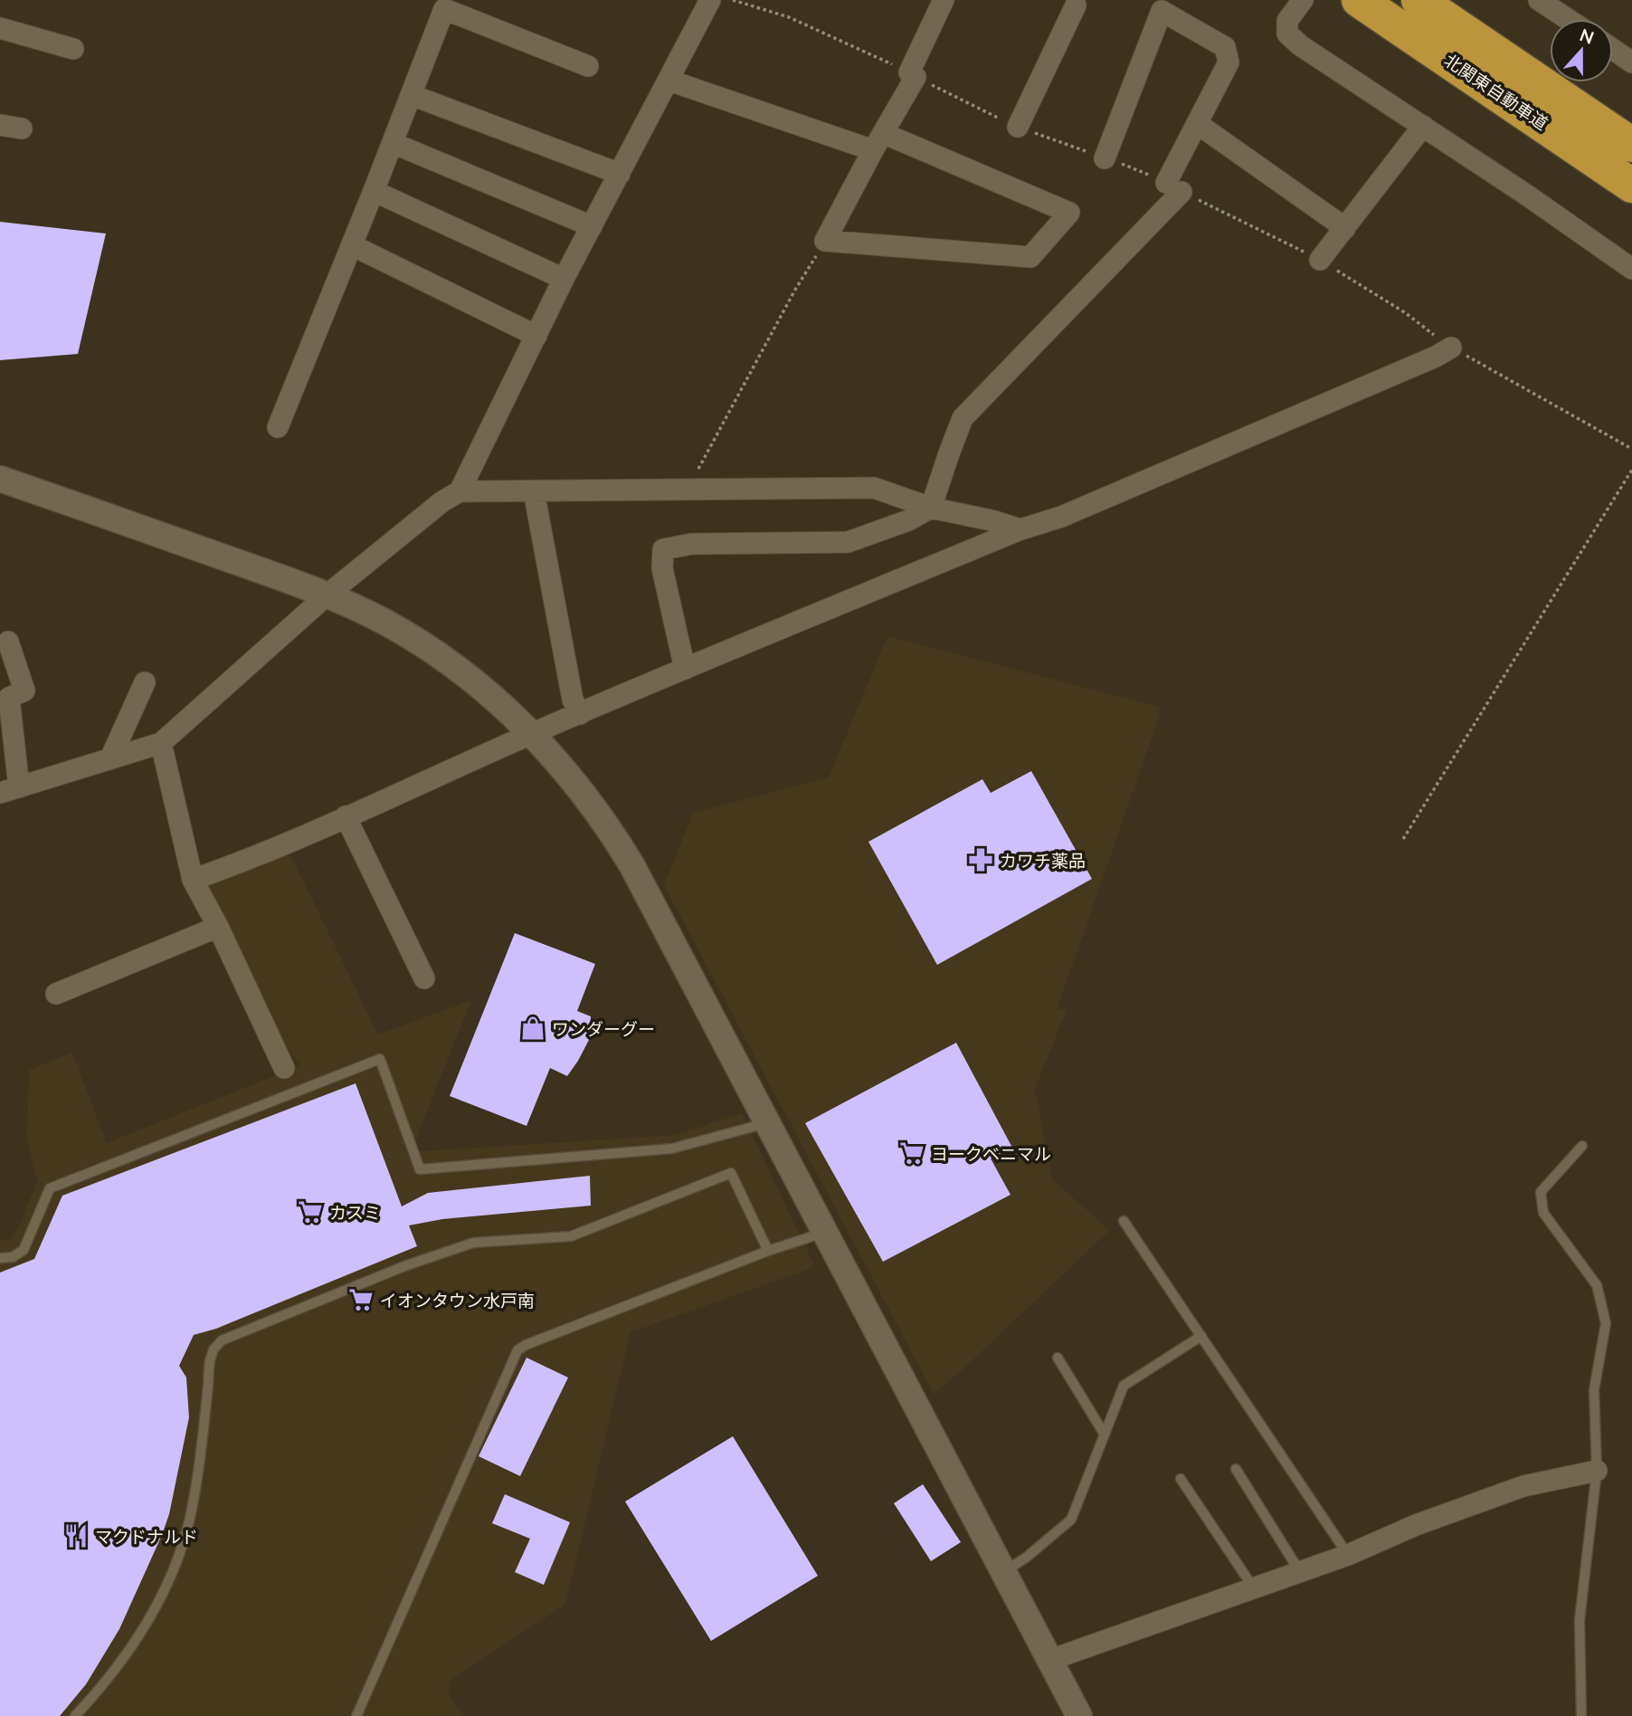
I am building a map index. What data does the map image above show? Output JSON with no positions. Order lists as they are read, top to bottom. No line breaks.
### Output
{"streets":{"highway":["北関東自動車道"]},"places":{"pharmacy":["カワチ薬品"],"shop":["ワンダーグー"],"supermarket":["ヨークベニマル","カスミ","イオンタウン水戸南"],"restaurant":["マクドナルド"]},"north":"top"}
